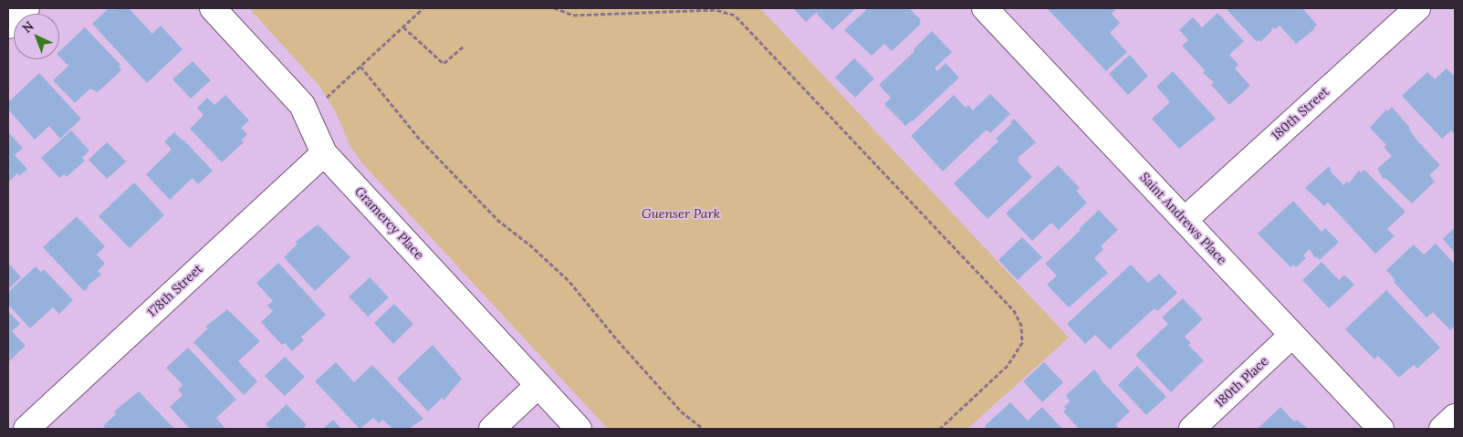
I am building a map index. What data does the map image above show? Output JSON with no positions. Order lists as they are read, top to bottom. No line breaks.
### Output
{"streets":{"street":["180th Street","Saint Andrews Place","Gramercy Place","178th Street","180th Place"]},"crossings":[["180th Street","Saint Andrews Place"],["Saint Andrews Place","180th Place"],["Gramercy Place","178th Street"]],"parks":["Guenser Park"],"north":"top left"}
